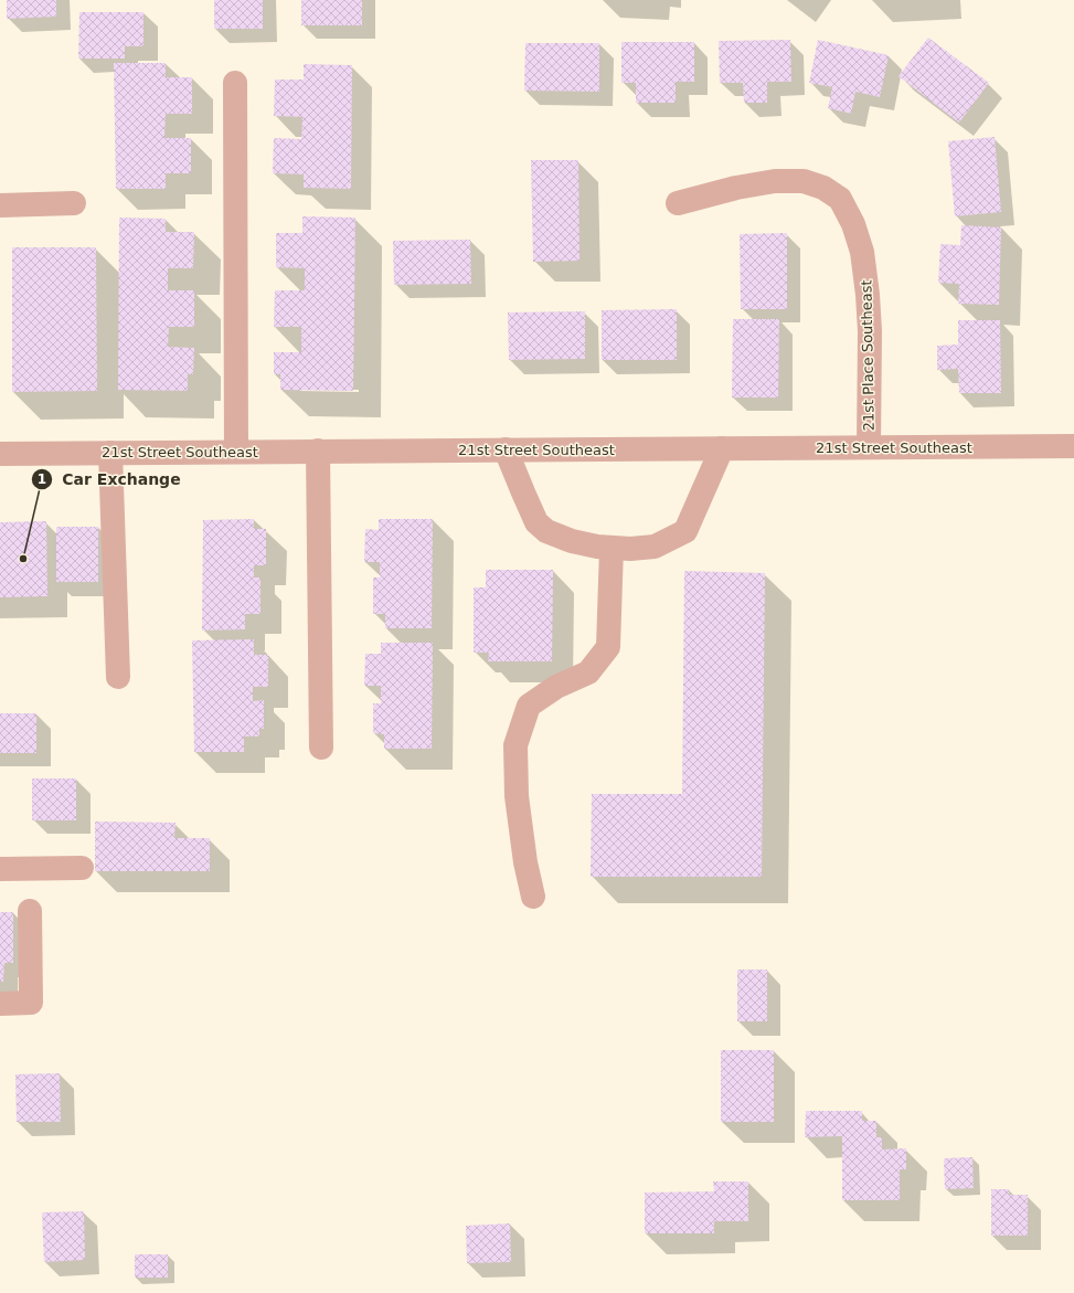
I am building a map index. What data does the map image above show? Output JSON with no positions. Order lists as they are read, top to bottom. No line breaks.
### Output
{"streets":{"street":["21st Place Southeast","21st Street Southeast"]},"crossings":[["21st Place Southeast","21st Street Southeast"]],"places":["Car Exchange"]}
